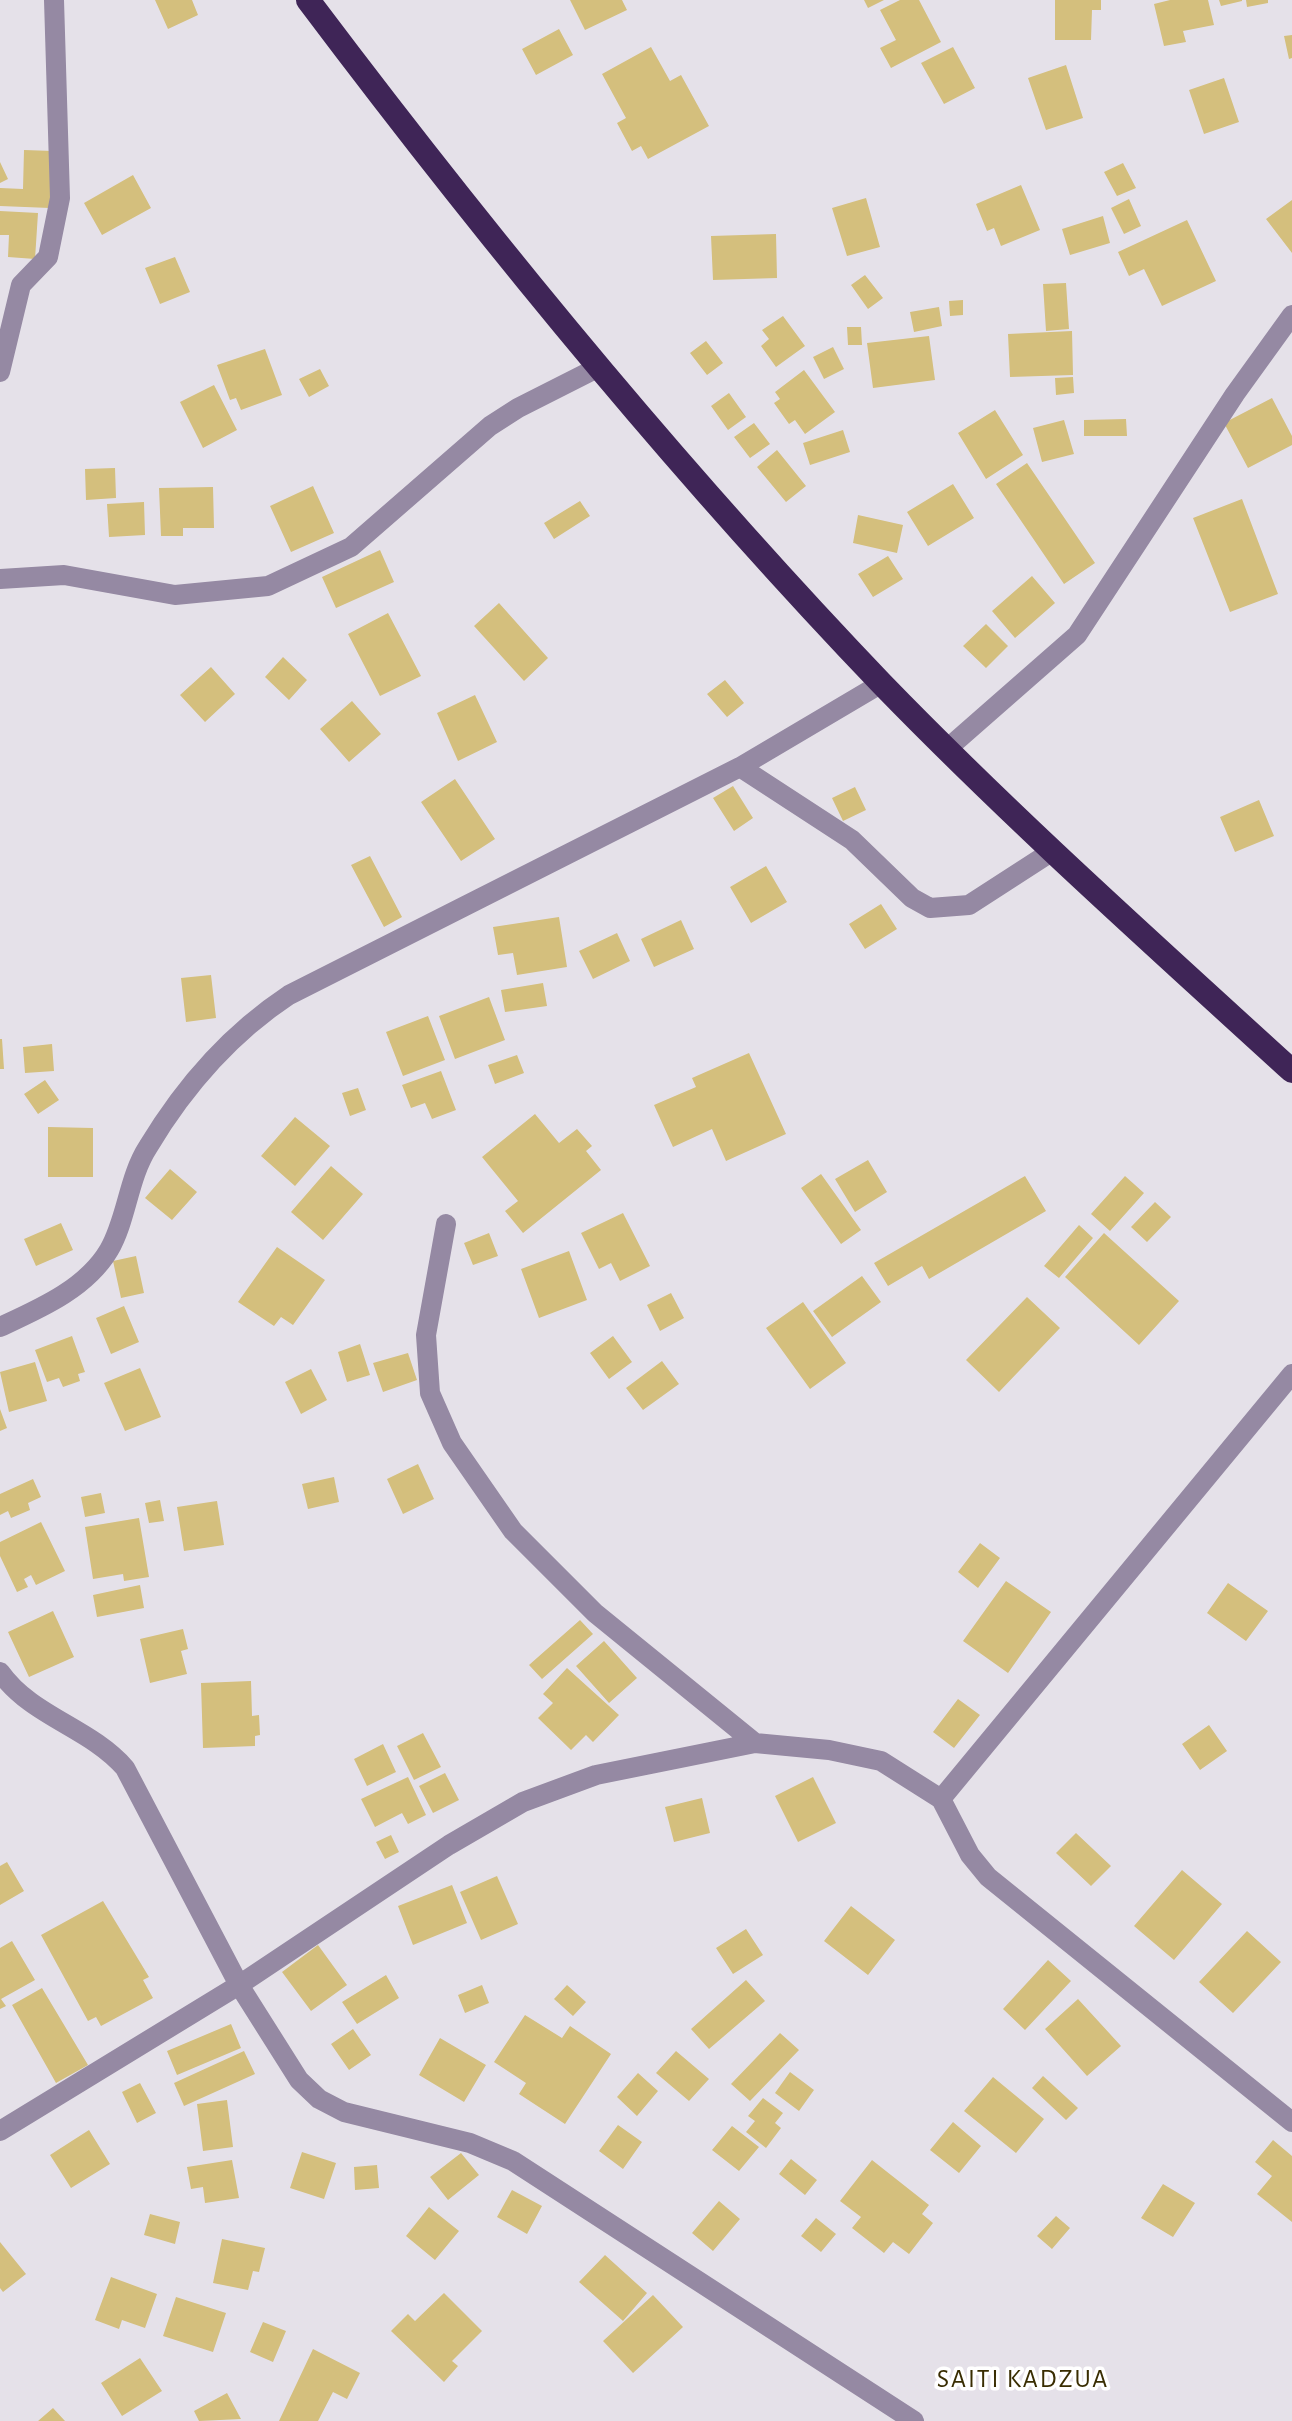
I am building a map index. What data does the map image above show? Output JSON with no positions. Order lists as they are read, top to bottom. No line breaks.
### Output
{"districts":["SAITI KADZUA"]}
